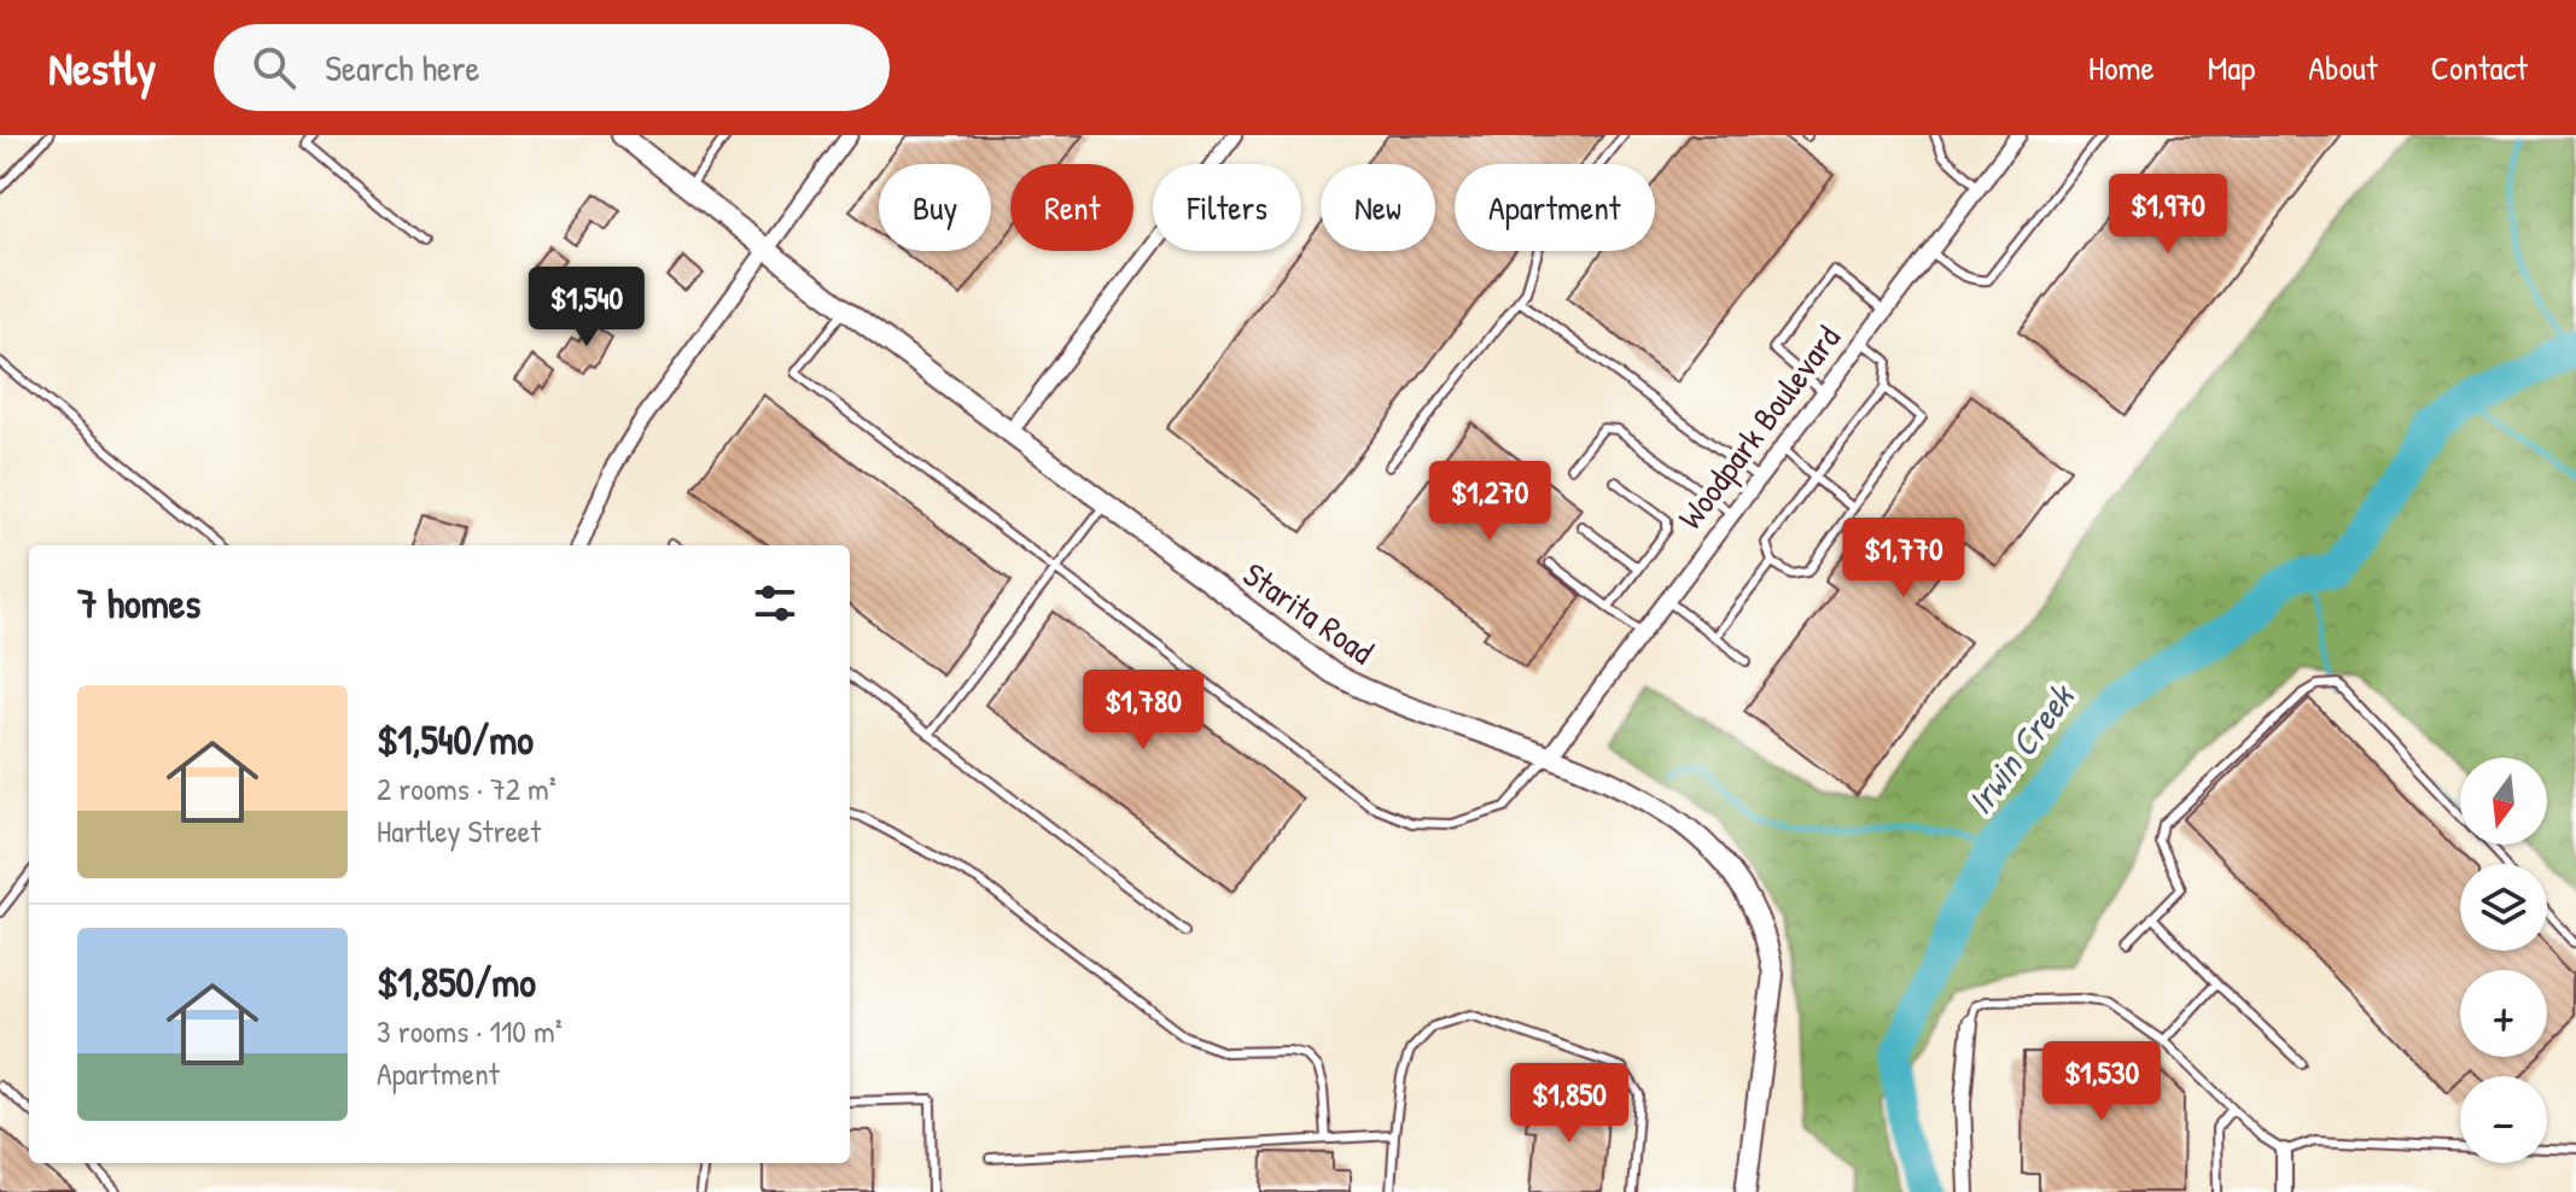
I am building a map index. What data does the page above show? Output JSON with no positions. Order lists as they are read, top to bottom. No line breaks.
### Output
{"streets":{"street":["Woodpark Boulevard","Starita Road"]},"crossings":[["Woodpark Boulevard","Starita Road"]],"water":["Irwin Creek"],"north":"bottom","page":{"header":"Nestly","search":"Search here","nav":["Home","Map","About","Contact"],"chip":["Buy","Rent","Filters","New","Apartment"],"price":["$1,970","$1,540","$1,270","$1,770","$1,780","$1,530","$1,850"],"heading":"7 homes","list":[{"name":"$1,540/mo","note":"2 rooms · 72 m² · Hartley Street"},{"name":"$1,850/mo","note":"3 rooms · 110 m² · Apartment"}],"map_buttons":["+","−"]}}
